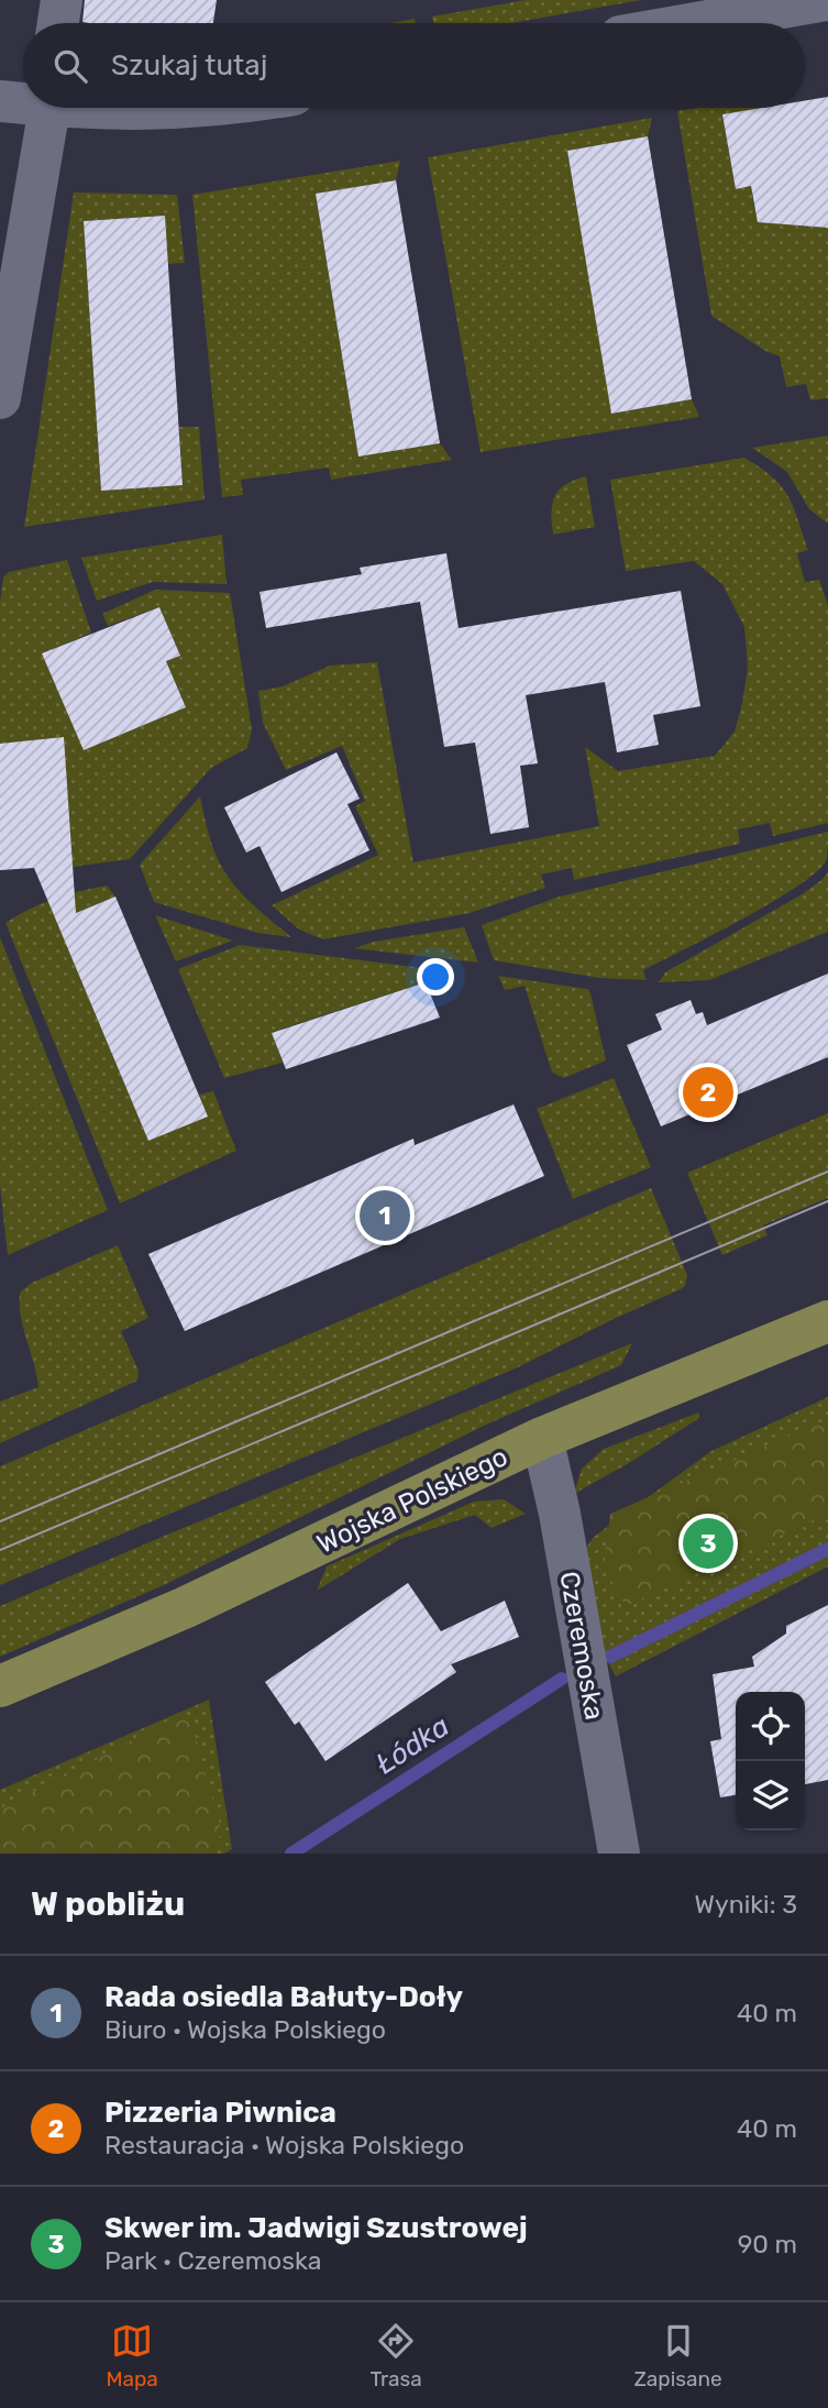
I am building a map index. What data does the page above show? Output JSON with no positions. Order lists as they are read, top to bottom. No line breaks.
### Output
{"streets":{"main road":["Wojska Polskiego"],"street":["Czeremoska"]},"crossings":[["Wojska Polskiego","Czeremoska"]],"water":["Łódka"],"page":{"search":"Szukaj tutaj","pins":["2","1","3"],"heading":["W pobliżu","Wyniki: 3"],"list":[{"mark":"1","name":"Rada osiedla Bałuty-Doły","note":"Biuro · Wojska Polskiego","value":"40 m"},{"mark":"2","name":"Pizzeria Piwnica","note":"Restauracja · Wojska Polskiego","value":"40 m"},{"mark":"3","name":"Skwer im. Jadwigi Szustrowej","note":"Park · Czeremoska","value":"90 m"}],"nav":["Mapa","Trasa","Zapisane"]}}
